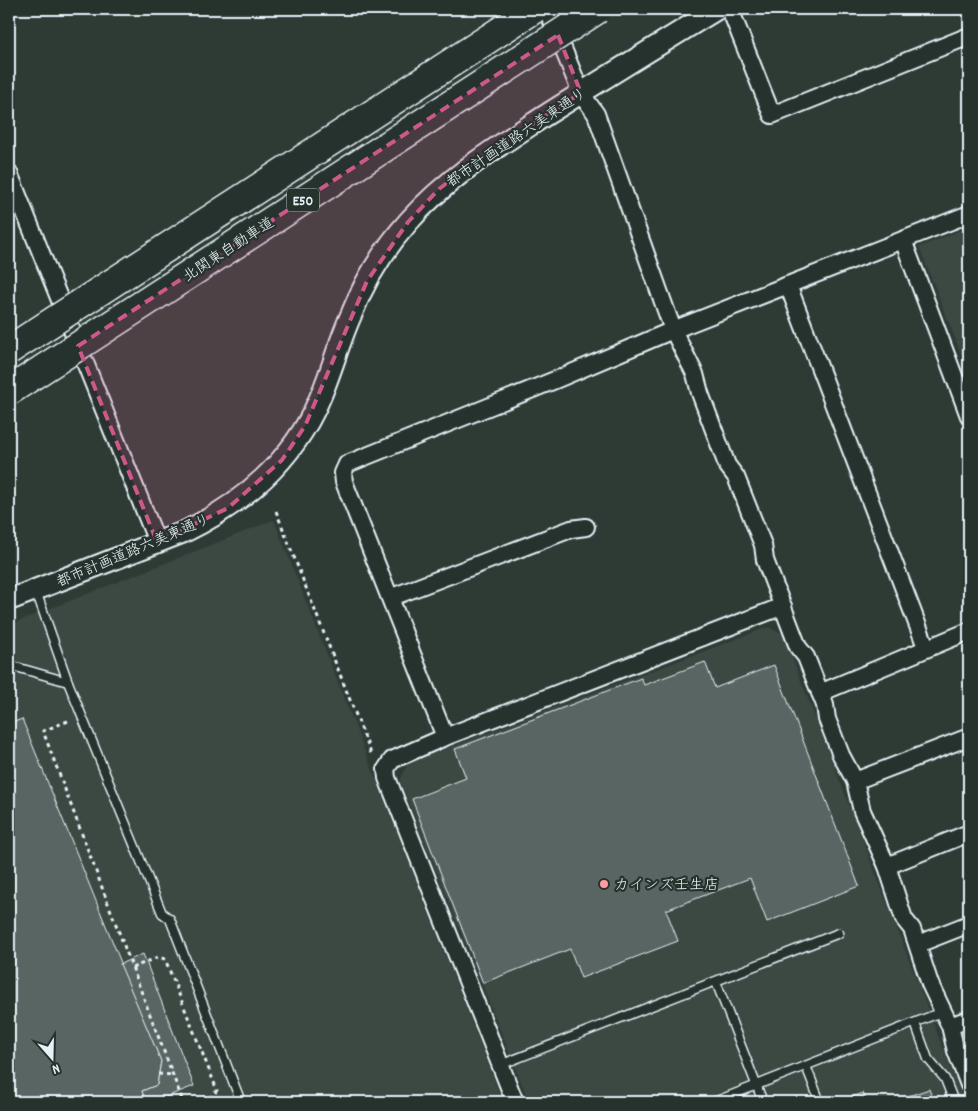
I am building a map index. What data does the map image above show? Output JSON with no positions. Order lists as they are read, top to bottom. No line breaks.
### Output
{"streets":{"highway":["E50","北関東自動車道"],"street":["都市計画道路六美東通り"]},"places":["カインズ壬生店"],"north":"bottom"}
